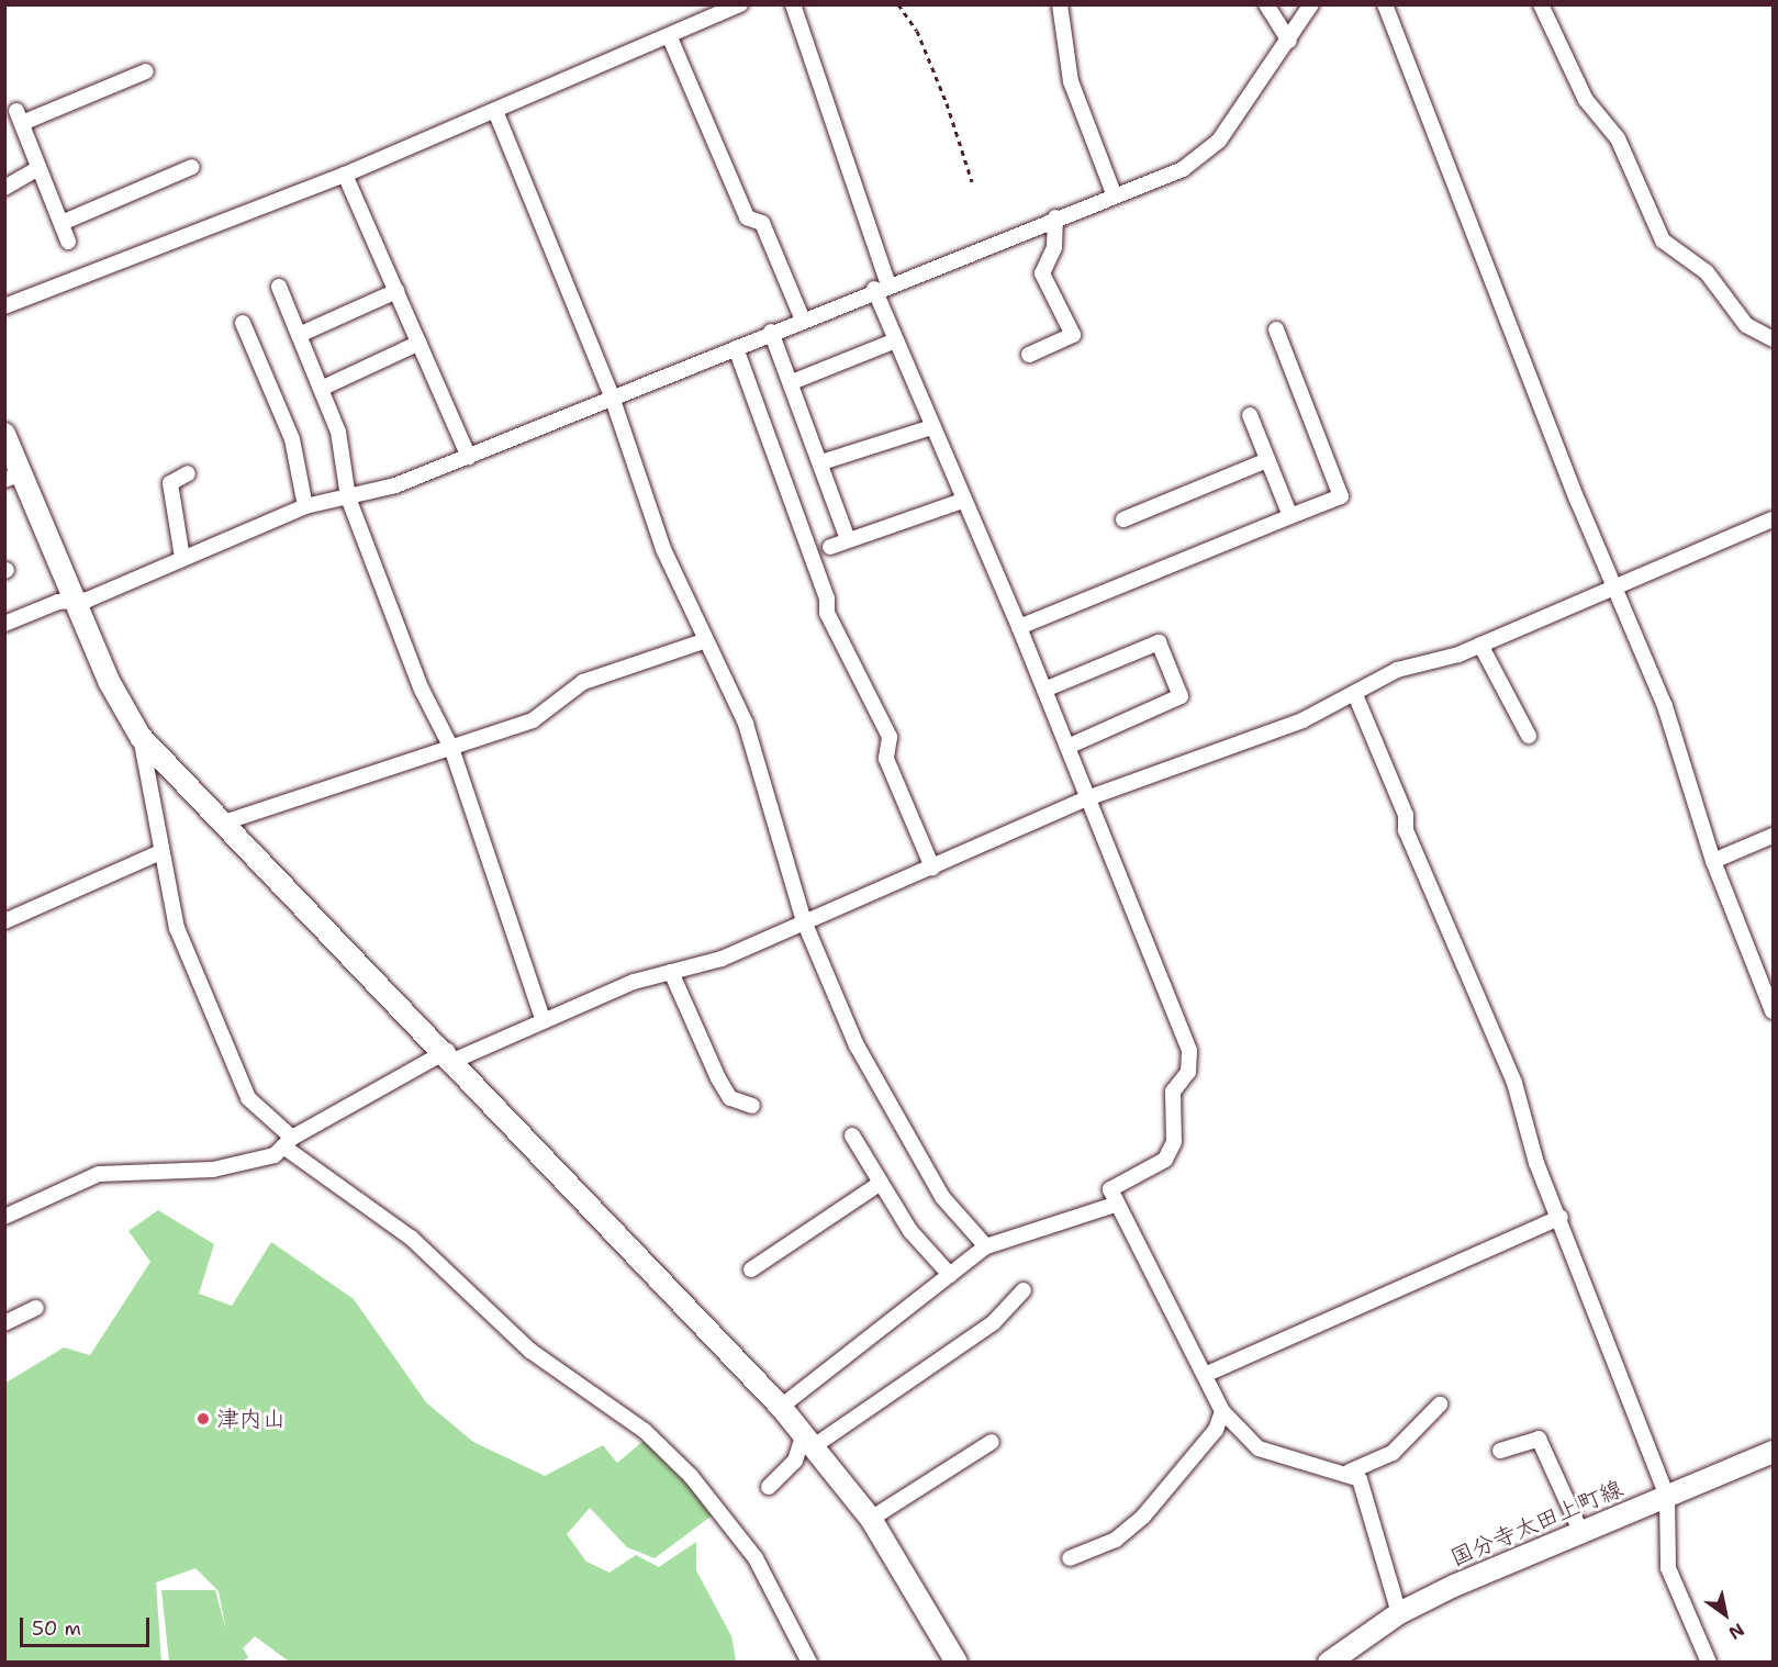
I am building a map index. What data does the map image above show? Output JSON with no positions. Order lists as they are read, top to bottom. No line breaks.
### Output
{"streets":{"street":["国分寺太田上町線"]},"places":["津内山"],"scale_bar":"50 m","north":"bottom right"}
